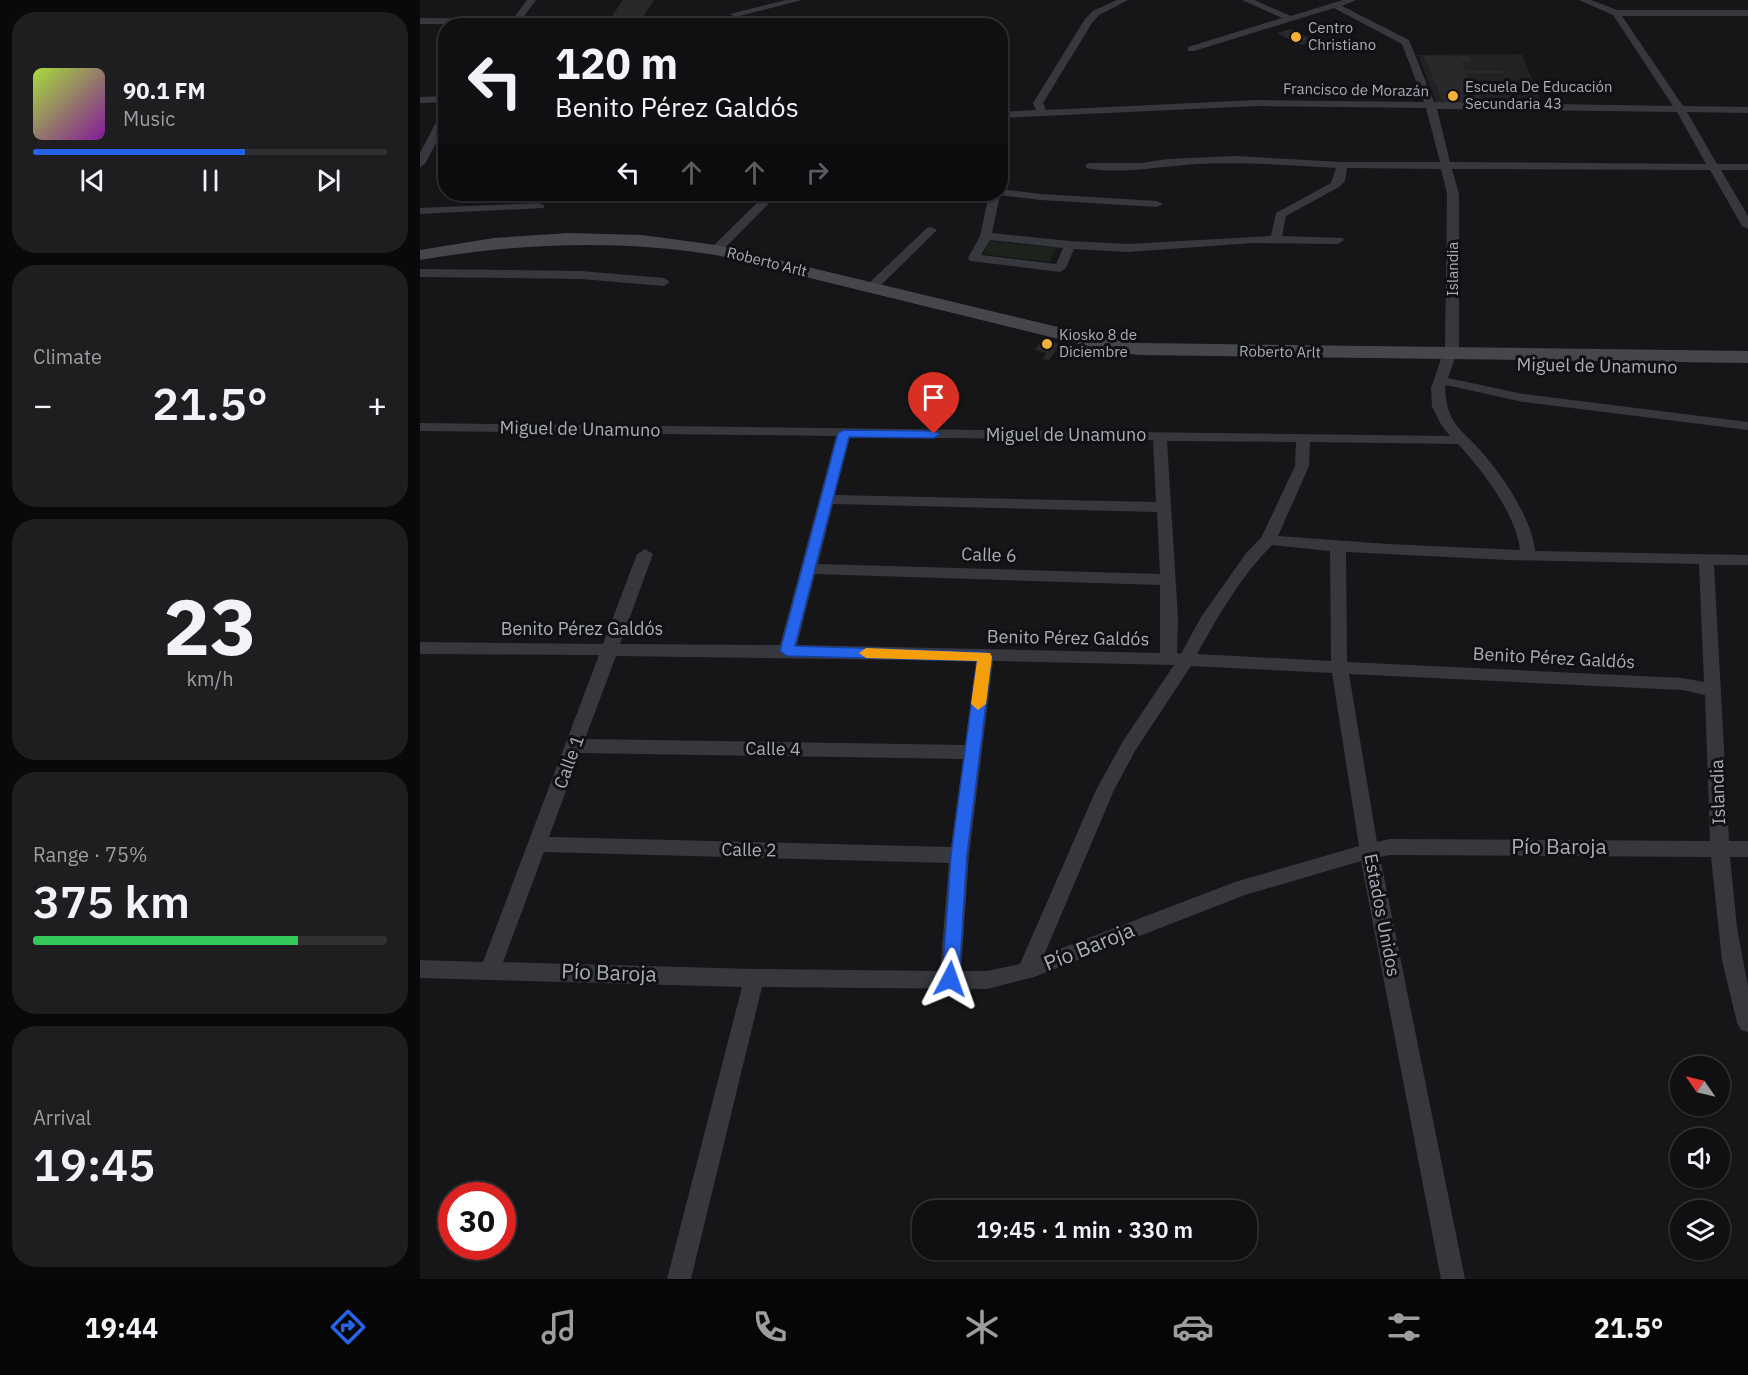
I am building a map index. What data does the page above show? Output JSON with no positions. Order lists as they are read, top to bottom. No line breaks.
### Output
{"streets":{"street":["Francisco de Morazán","Roberto Arlt","Islandia","Miguel de Unamuno","Calle 6","Benito Pérez Galdós","Calle 4","Calle 1","Pío Baroja","Calle 2","Estados Unidos"]},"crossings":[["Francisco de Morazán","Islandia"],["Roberto Arlt","Islandia"],["Roberto Arlt","Miguel de Unamuno"],["Islandia","Miguel de Unamuno"],["Islandia","Benito Pérez Galdós"],["Islandia","Pío Baroja"],["Benito Pérez Galdós","Calle 1"],["Benito Pérez Galdós","Estados Unidos"],["Calle 4","Calle 1"],["Calle 1","Pío Baroja"],["Calle 1","Calle 2"],["Pío Baroja","Estados Unidos"]],"places":["Centro Christiano","Escuela De Educación Secundaria 43","Kiosko 8 de Diciembre"],"north":"top left","page":{"turn":["120 m","Benito Pérez Galdós"],"song":["90.1 FM","Music"],"tile":["Climate",["23","km/h"],["Range · 75%","375 km"],["Arrival","19:45"]],"heat":["−","21.5°","+"],"limit":"30","trip":"19:45 · 1 min · 330 m","tabs":["19:44","21.5°"]}}
